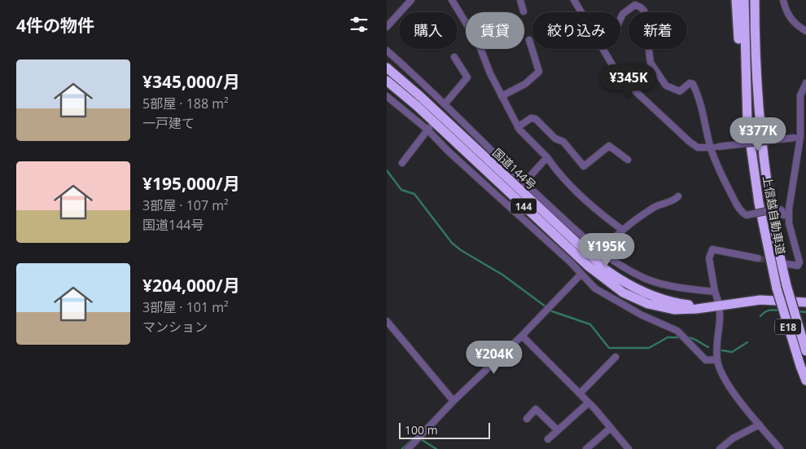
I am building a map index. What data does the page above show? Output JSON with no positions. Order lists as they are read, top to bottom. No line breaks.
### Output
{"streets":{"highway":["国道144号","144","上信越自動車道","E18"]},"scale_bar":"100 m","page":{"heading":"4件の物件","chip":["購入","賃貸","絞り込み","新着"],"list":[{"name":"¥345,000/月","note":"5部屋 · 188 m² · 一戸建て"},{"name":"¥195,000/月","note":"3部屋 · 107 m² · 国道144号"},{"name":"¥204,000/月","note":"3部屋 · 101 m² · マンション"}],"price":["¥345K","¥377K","¥195K","¥204K"],"scale":"100 m"}}
